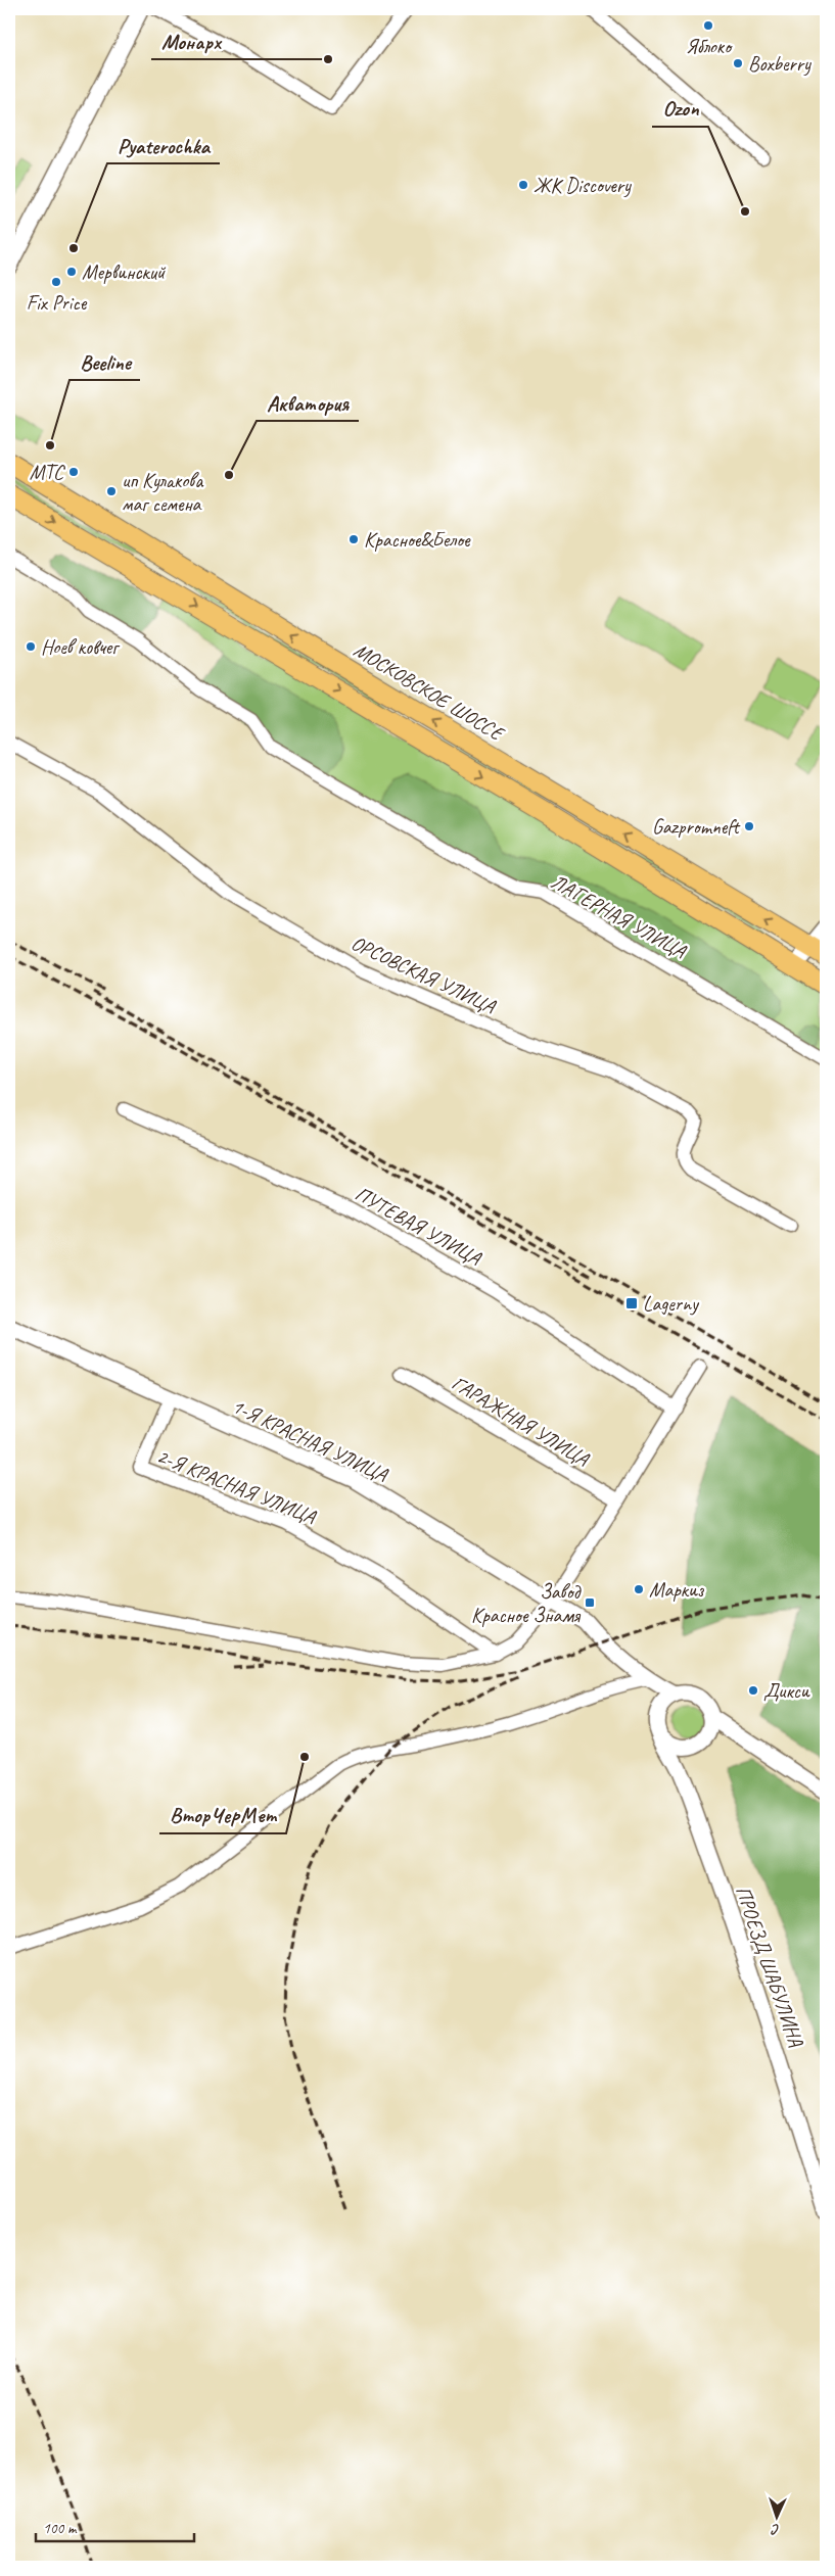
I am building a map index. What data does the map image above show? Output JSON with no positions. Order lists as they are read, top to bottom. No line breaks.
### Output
{"streets":{"main road":["МОСКОВСКОЕ ШОССЕ"],"street":["ЛАГЕРНАЯ УЛИЦА","ОРСОВСКАЯ УЛИЦА","ПУТЕВАЯ УЛИЦА","ГАРАЖНАЯ УЛИЦА","1-Я КРАСНАЯ УЛИЦА","2-Я КРАСНАЯ УЛИЦА","ПРОЕЗД ШАБУЛИНА"]},"crossings":[["1-Я КРАСНАЯ УЛИЦА","2-Я КРАСНАЯ УЛИЦА"],["1-Я КРАСНАЯ УЛИЦА","ПРОЕЗД ШАБУЛИНА"]],"places":{"other":["Яблоко","Монарх","Boxberry","ЖК Discovery","Ozon","Pyaterochka","Мервинский","Fix Price","Beeline","МТС","Акватория","ип Кулакова маг семена","Красное&Белое","Ноев ковчег","Gazpromneft","Маркиз","Дикси","ВторЧерМет"],"transit":["Lagerny","Завод Красное Знамя"]},"scale_bar":"100 m","north":"bottom"}
